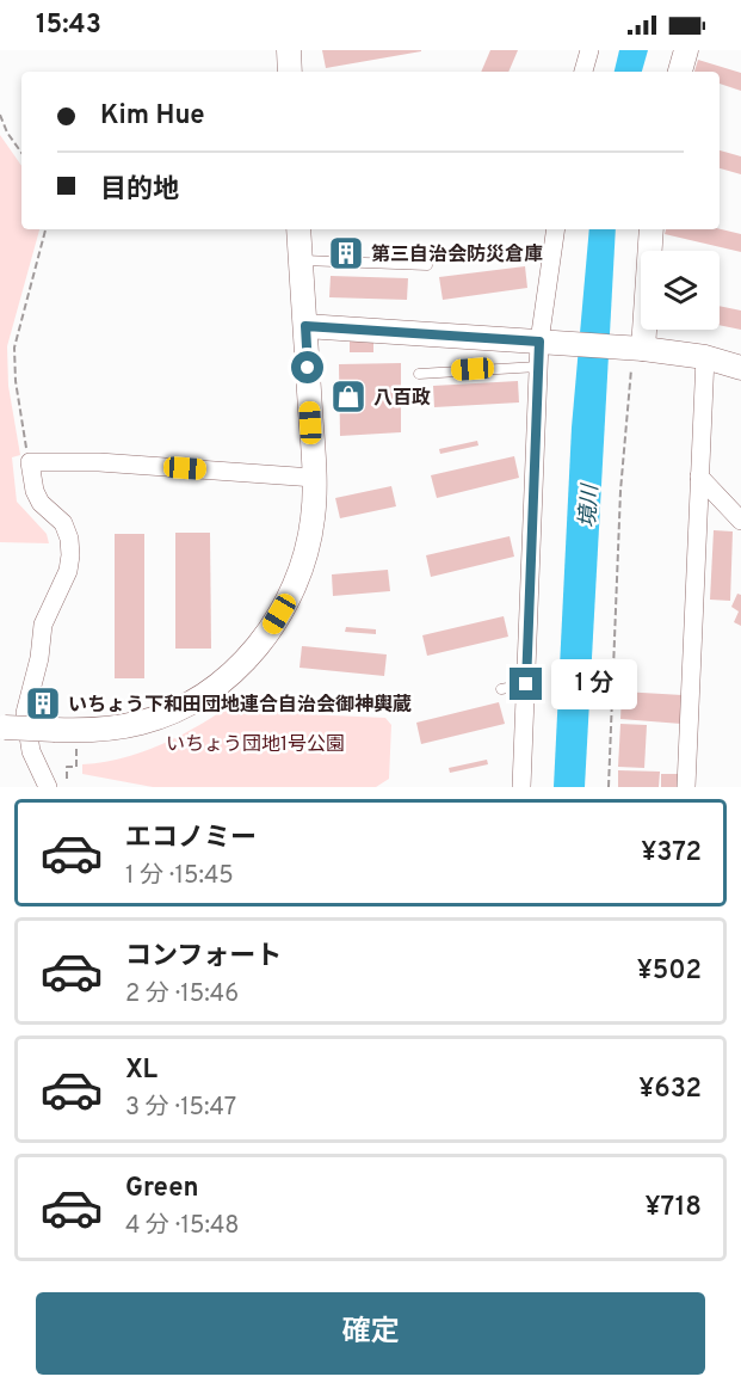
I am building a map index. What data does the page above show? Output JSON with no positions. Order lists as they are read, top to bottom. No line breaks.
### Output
{"water":["境川"],"parks":["いちょう団地1号公園"],"places":{"building":["第三自治会防災倉庫","いちょう下和田団地連合自治会御神輿蔵"],"shop":["八百政"]},"page":{"status":"15:43","banner":["Kim Hue","目的地"],"bubble":"1 分","list":[{"name":"エコノミー","note":"1 分 · 15:45","value":"¥372"},{"name":"コンフォート","note":"2 分 · 15:46","value":"¥502"},{"name":"XL","note":"3 分 · 15:47","value":"¥632"},{"name":"Green","note":"4 分 · 15:48","value":"¥718"}],"buttons":"確定"}}
